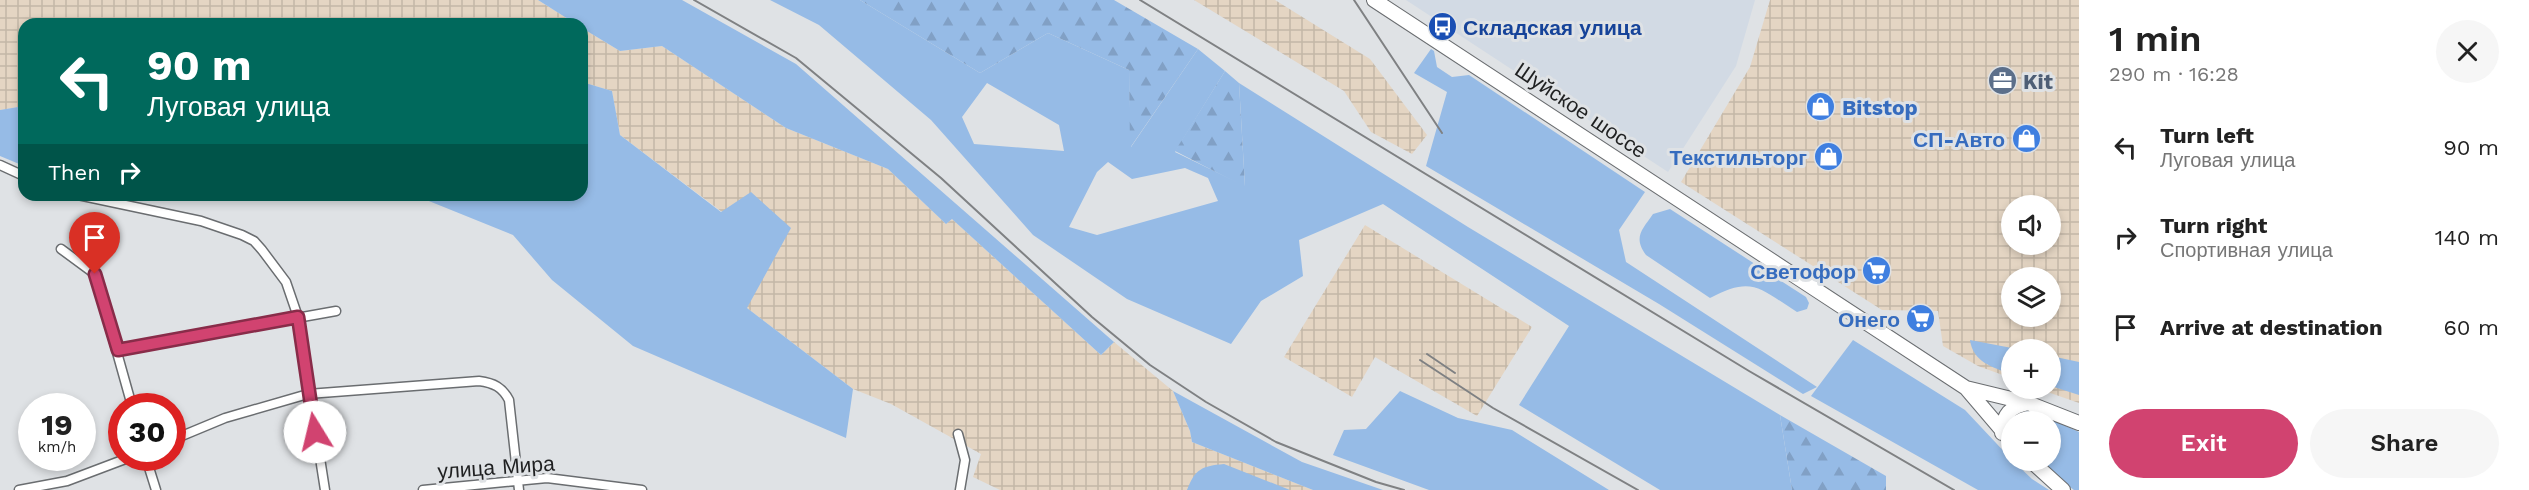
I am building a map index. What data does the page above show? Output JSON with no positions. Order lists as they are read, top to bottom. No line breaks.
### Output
{"streets":{"main road":["Шуйское шоссе"],"street":["улица Мира"]},"places":{"bus stop":["Складская улица"],"office":["Kit"],"shop":["Bitstop","СП-Авто","Текстильторг"],"supermarket":["Светофор","Онего"]},"page":{"heading":["1 min","290 m · 16:28"],"turn":["90 m","Луговая улица"],"list":[{"name":"Turn left","note":"Луговая улица","value":"90 m"},{"name":"Turn right","note":"Спортивная улица","value":"140 m"},{"name":"Arrive at destination","value":"60 m"}],"then":"Then","map_buttons":["+","−"],"speed":"19 km/h","limit":"30","buttons":["Exit","Share"]}}
